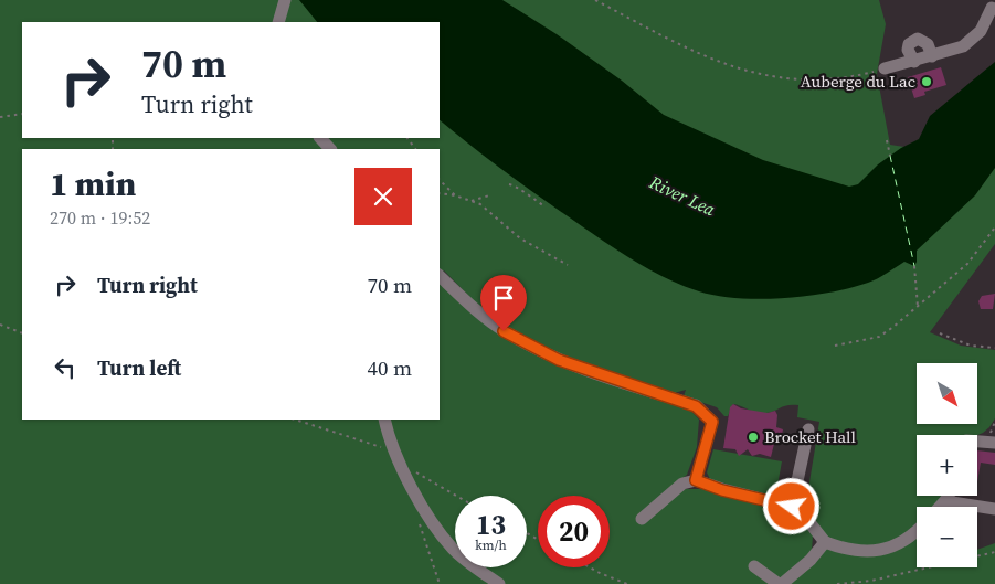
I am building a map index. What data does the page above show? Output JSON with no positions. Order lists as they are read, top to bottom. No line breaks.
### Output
{"water":["River Lea"],"places":["Auberge du Lac","Brocket Hall"],"north":"bottom right","page":{"turn":["70 m","Turn right"],"heading":["1 min","270 m · 19:52"],"list":[{"name":"Turn right","value":"70 m"},{"name":"Turn left","value":"40 m"}],"map_buttons":["+","−"],"speed":"13 km/h","limit":"20"}}
